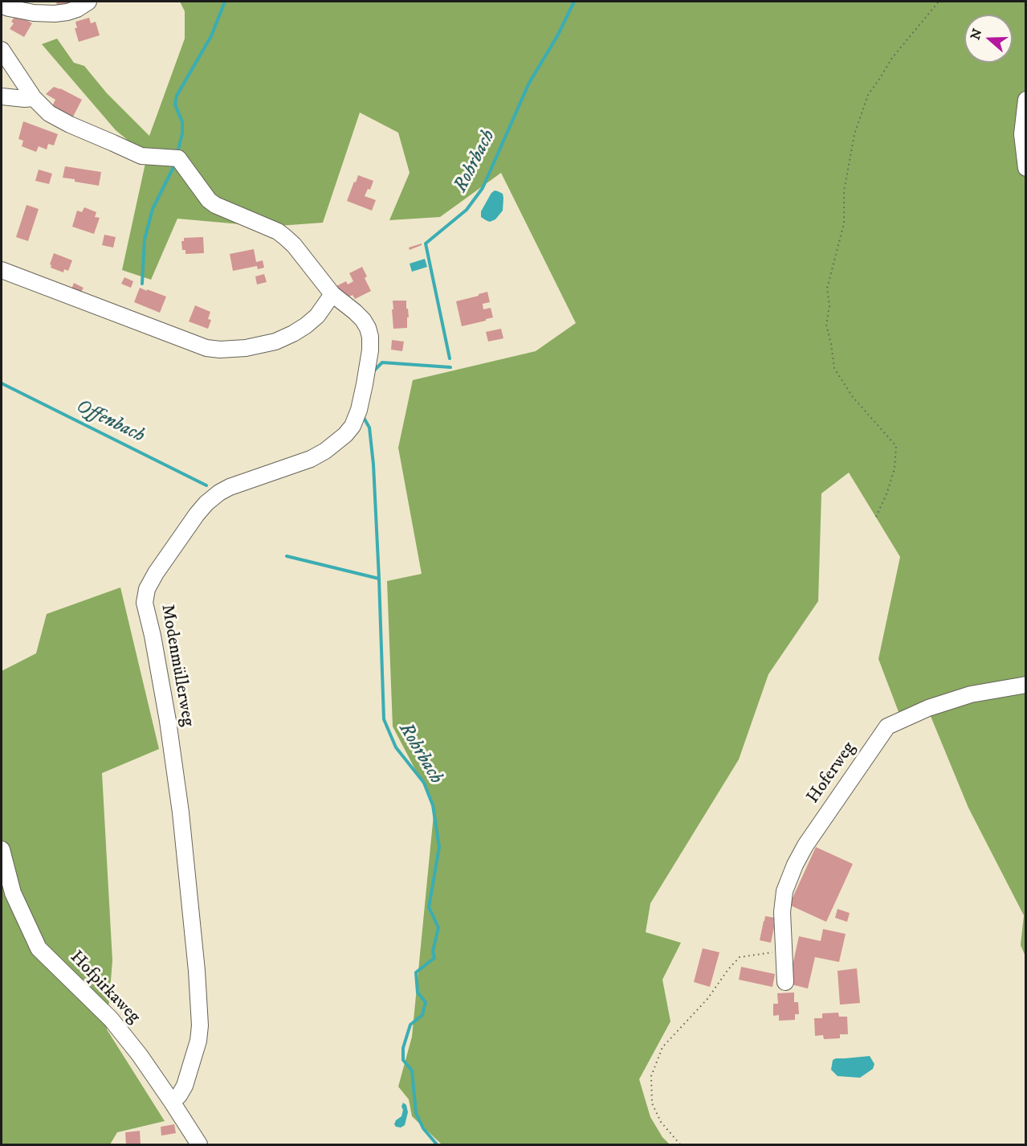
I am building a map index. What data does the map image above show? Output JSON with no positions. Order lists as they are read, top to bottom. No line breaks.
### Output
{"streets":{"street":["Modenmüllerweg","Hoferweg","Hofpirkaweg"]},"crossings":[["Modenmüllerweg","Hofpirkaweg"]],"water":["Rohrbach","Offenbach"],"north":"left"}
